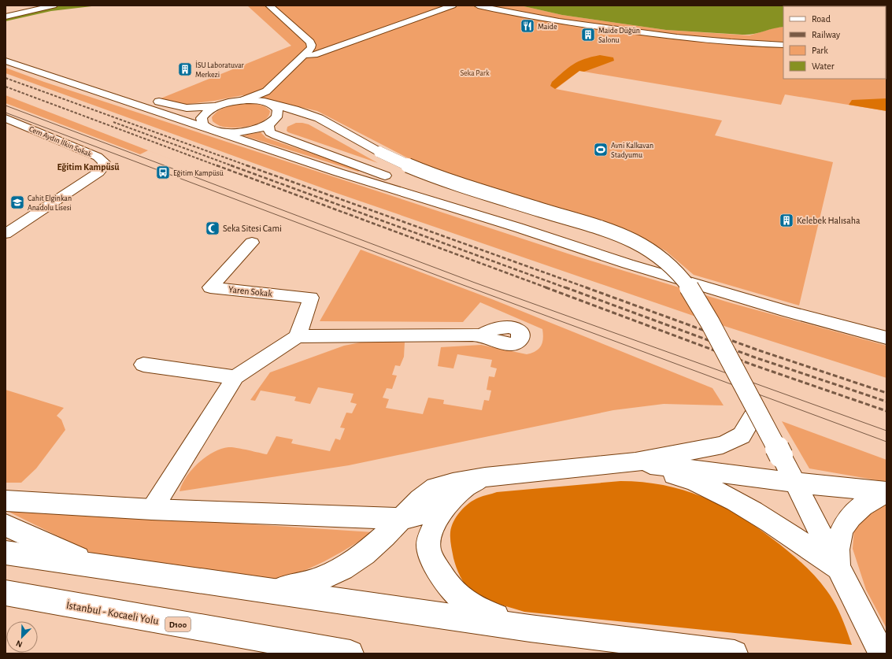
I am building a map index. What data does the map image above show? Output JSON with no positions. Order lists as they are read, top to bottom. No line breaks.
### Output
{"streets":{"main road":["Cem Aydın İlkin Sokak","Yaren Sokak","İstanbul - Kocaeli Yolu","D100"]},"districts":["Eğitim Kampüsü"],"parks":["Seka Park"],"places":{"restaurant":["Maide"],"building":["Maide Düğün Salonu","İSU Laboratuvar Merkezi","Kelebek Halısaha"],"sports":["Avni Kalkavan Stadyumu"],"bus stop":["Eğitim Kampüsü"],"school or university":["Cahit Elginkan Anadolu Lisesi"],"mosque":["Seka Sitesi Cami"]},"legend":["Road","Railway","Park","Water"],"north":"bottom left"}
